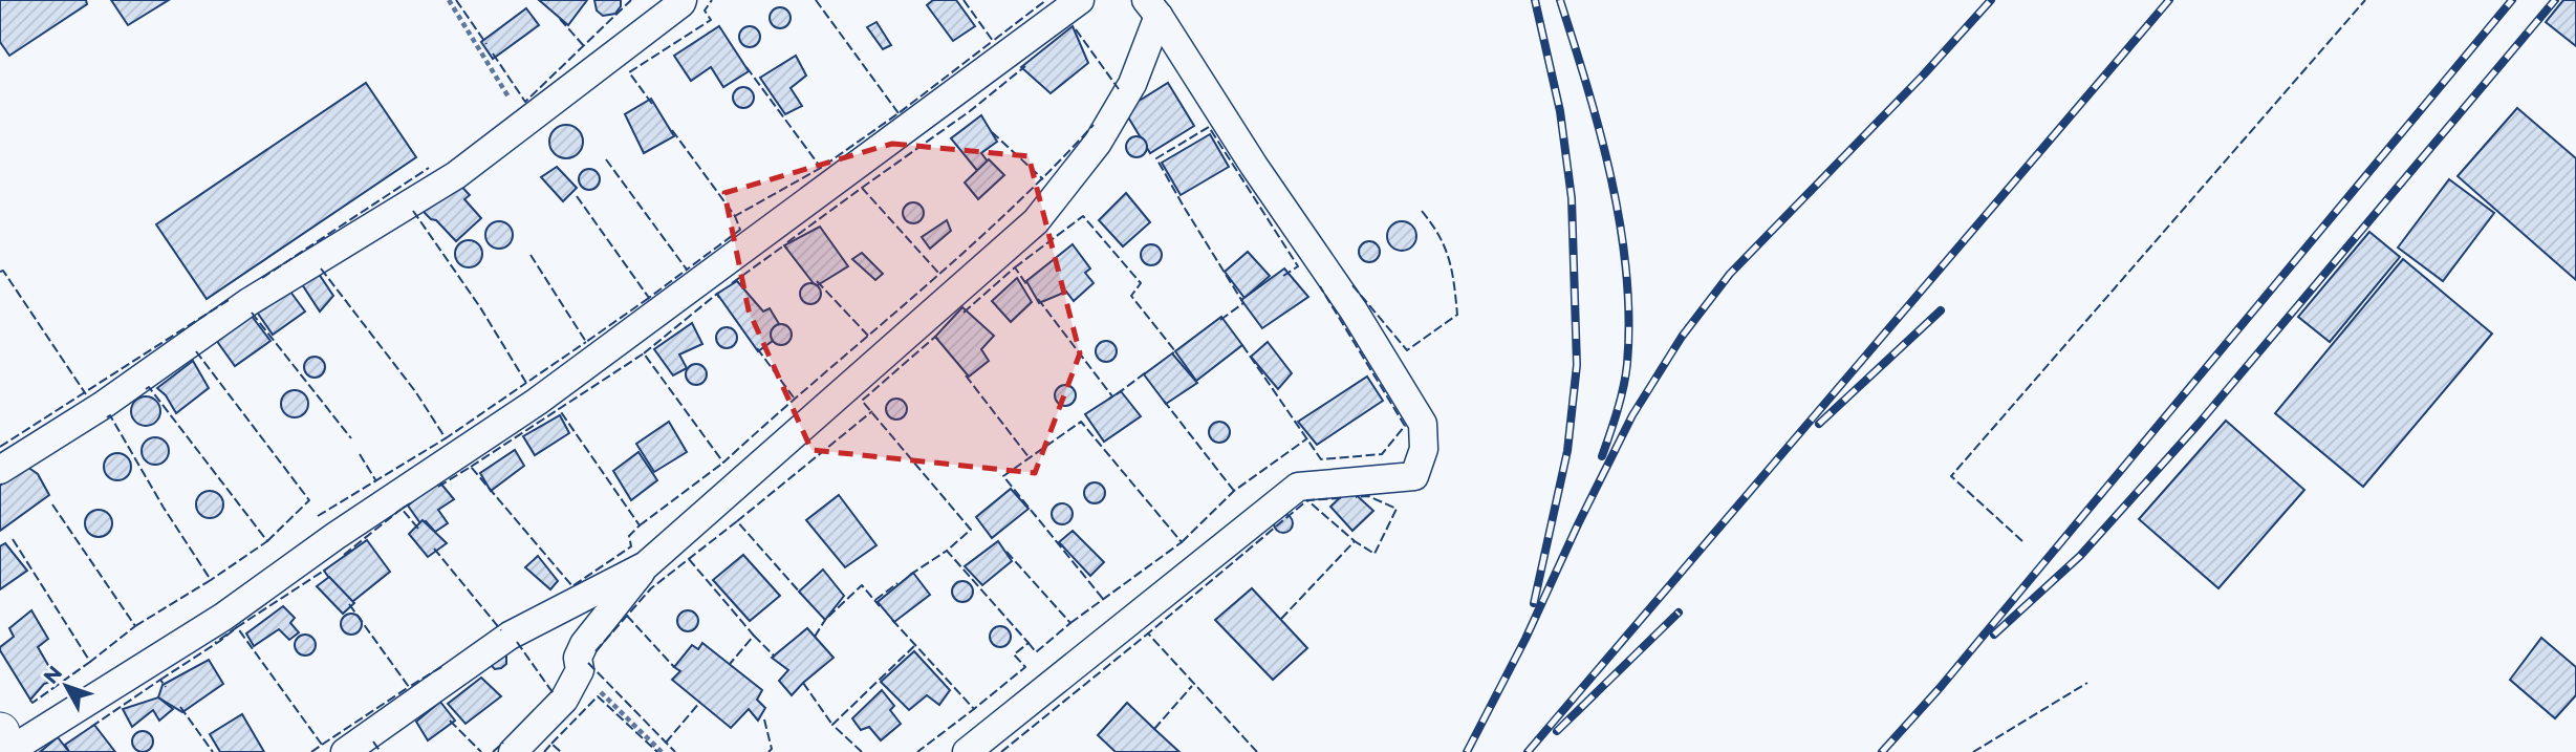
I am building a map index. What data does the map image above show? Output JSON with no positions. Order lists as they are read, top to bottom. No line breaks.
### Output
{"north":"top left"}
